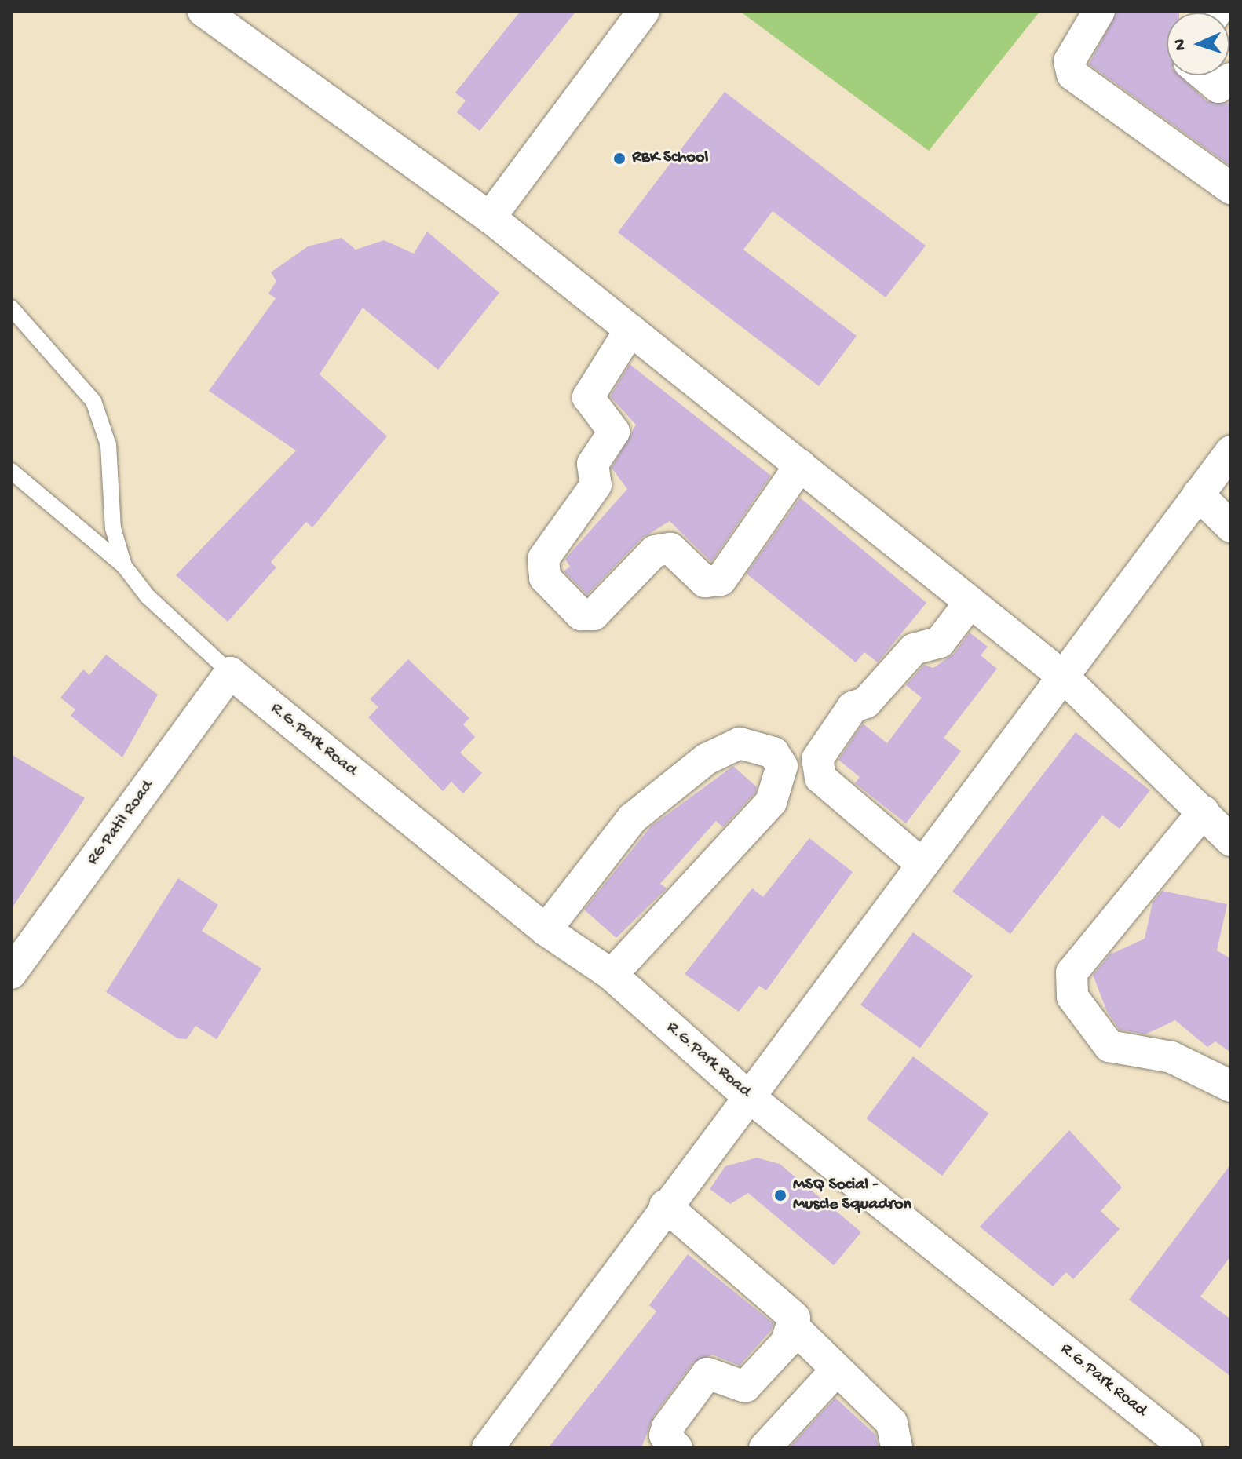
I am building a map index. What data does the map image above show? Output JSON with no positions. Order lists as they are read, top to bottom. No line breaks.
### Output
{"streets":{"street":["R.G.Park Road","RG Patil Road"]},"crossings":[["R.G.Park Road","RG Patil Road"]],"places":["RBK School","MSQ Social - Muscle Squadron"],"north":"left"}
